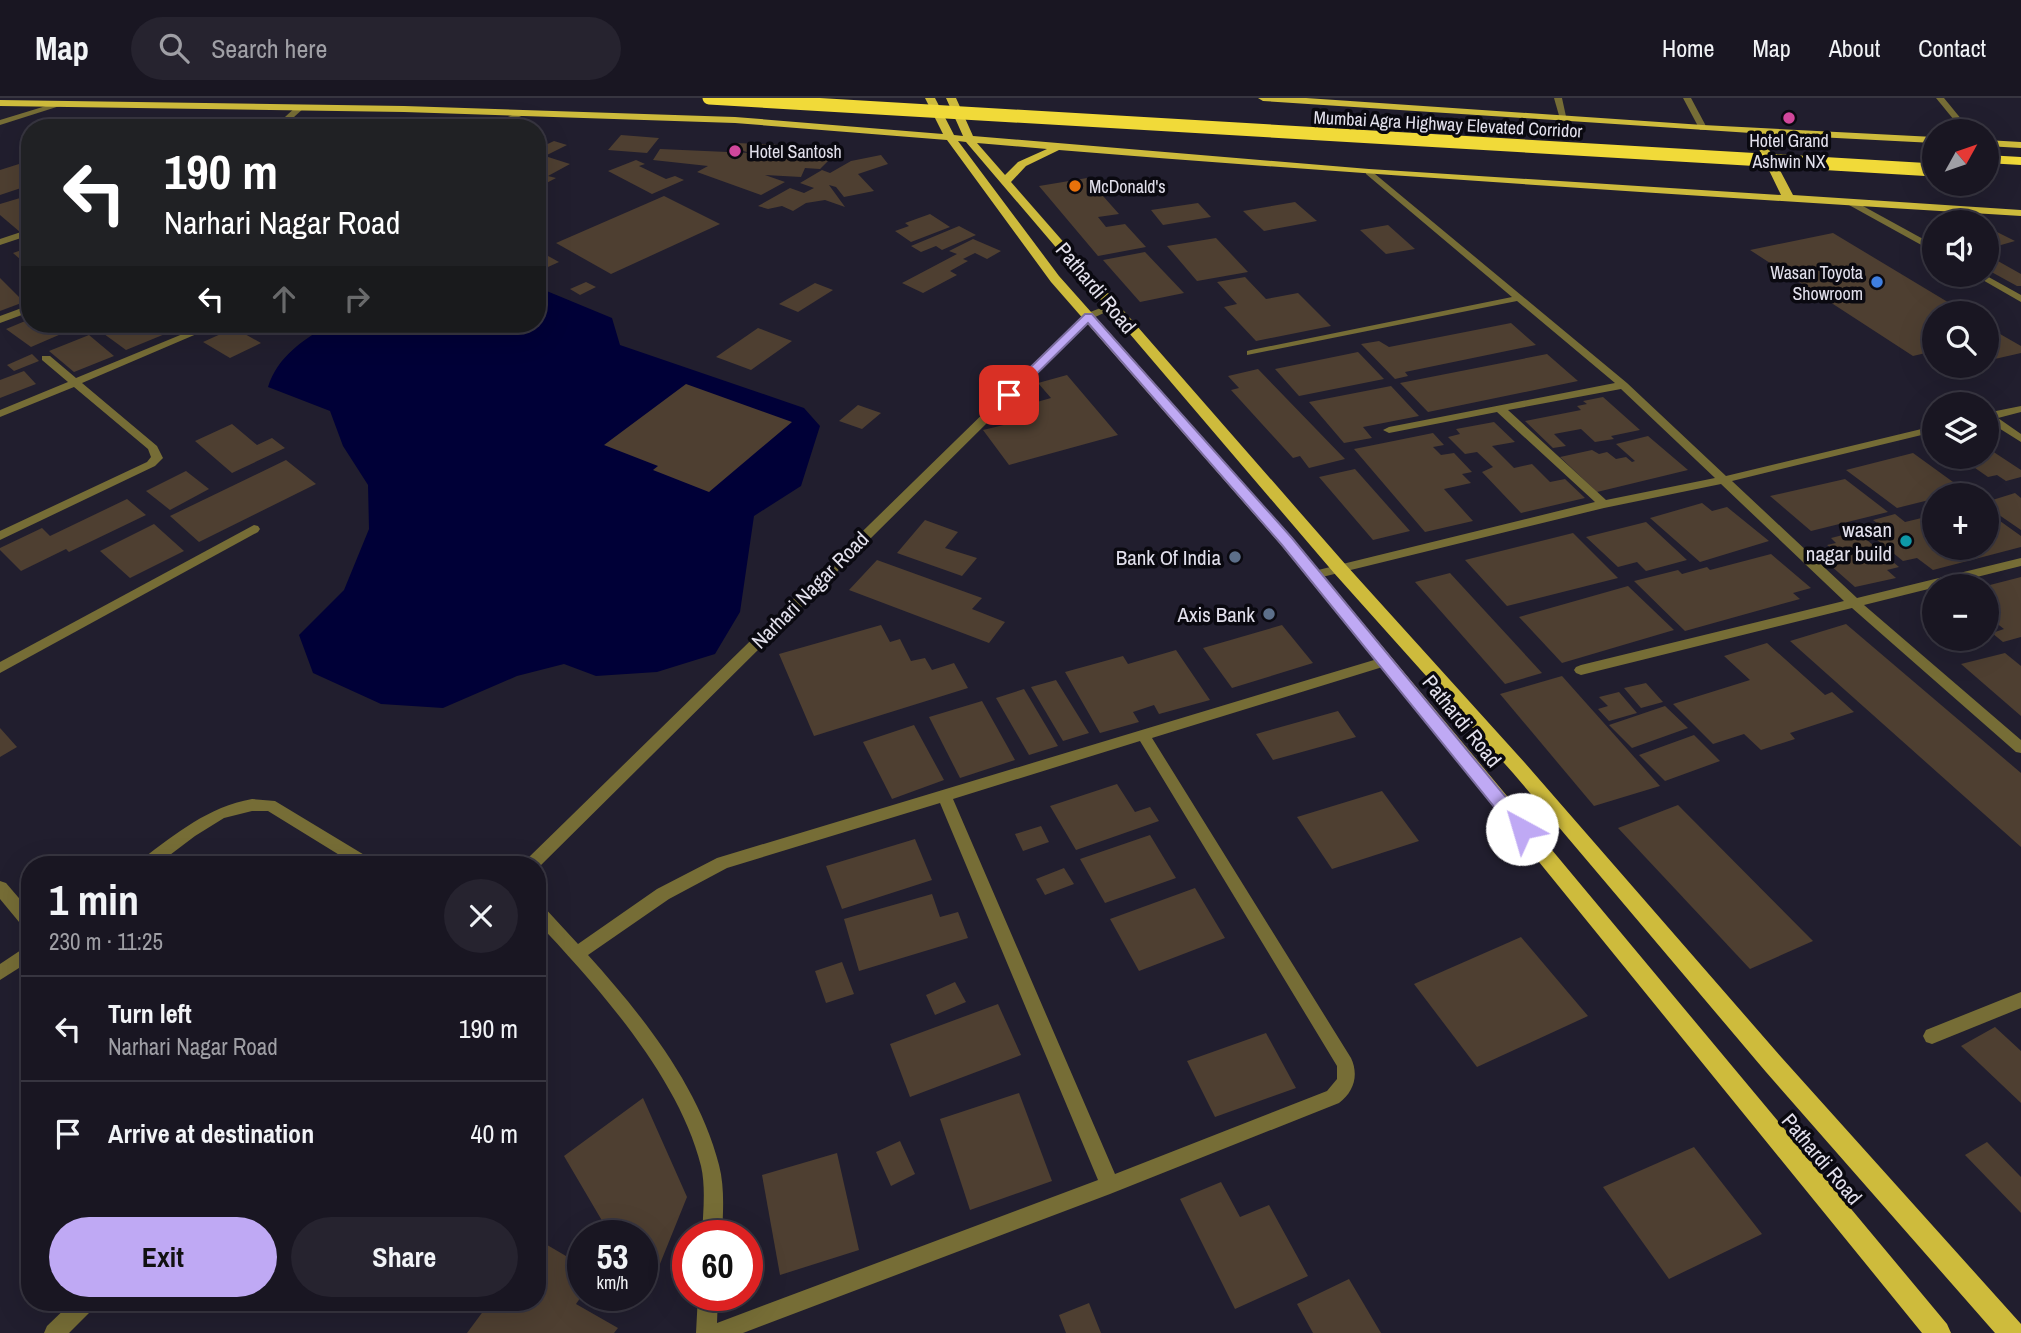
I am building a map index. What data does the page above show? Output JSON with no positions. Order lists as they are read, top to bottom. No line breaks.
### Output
{"streets":{"highway":["Mumbai Agra Highway Elevated Corridor"],"main road":["Pathardi Road"],"street":["Narhari Nagar Road"]},"crossings":[["Pathardi Road","Narhari Nagar Road"]],"places":["Hotel Grand Ashwin NX","Hotel Santosh","McDonald's","Wasan Toyota Showroom","wasan nagar build","Bank Of India","Axis Bank"],"north":"top right","page":{"header":"Map","search":"Search here","nav":["Home","Map","About","Contact"],"map_buttons":["+","−"],"turn":["190 m","Narhari Nagar Road"],"heading":["1 min","230 m · 11:25"],"list":[{"name":"Turn left","note":"Narhari Nagar Road","value":"190 m"},{"name":"Arrive at destination","value":"40 m"}],"buttons":["Exit","Share"],"speed":"53 km/h","limit":"60"}}
